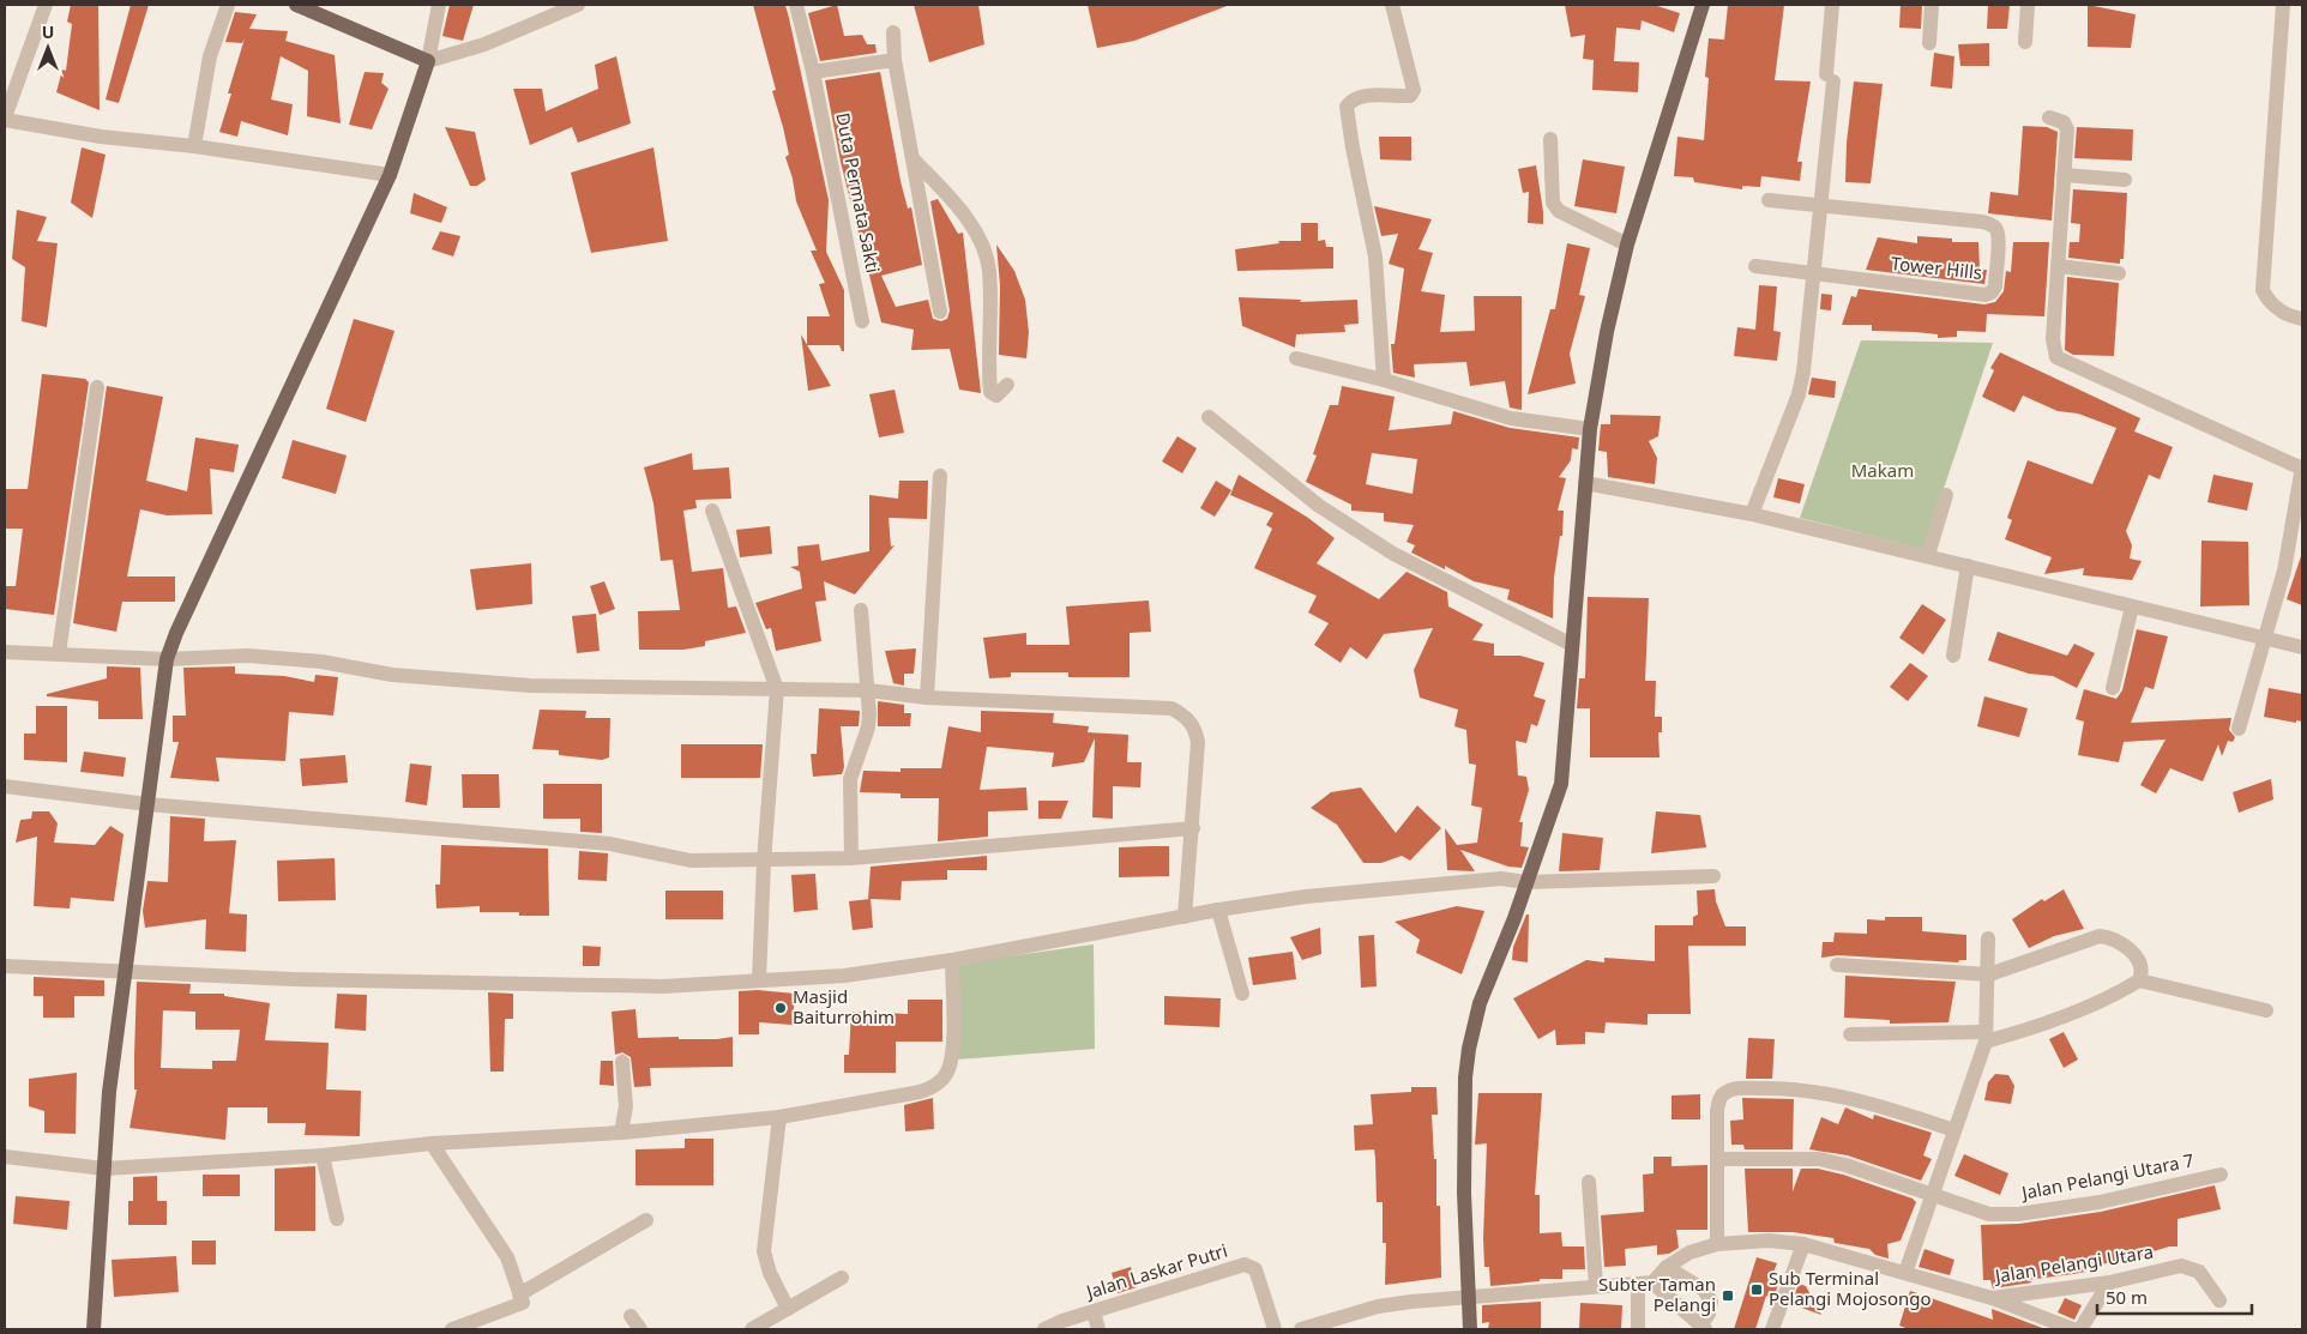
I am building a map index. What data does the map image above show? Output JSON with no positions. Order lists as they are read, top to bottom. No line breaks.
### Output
{"streets":{"street":["Duta Permata Sakti","Tower Hills","Jalan Pelangi Utara 7","Jalan Pelangi Utara","Jalan Laskar Putri"]},"parks":["Makam"],"places":{"other":["Masjid Baiturrohim"],"transit":["Sub Terminal Pelangi Mojosongo","Subter Taman Pelangi"]},"scale_bar":"50 m","north":"top"}
